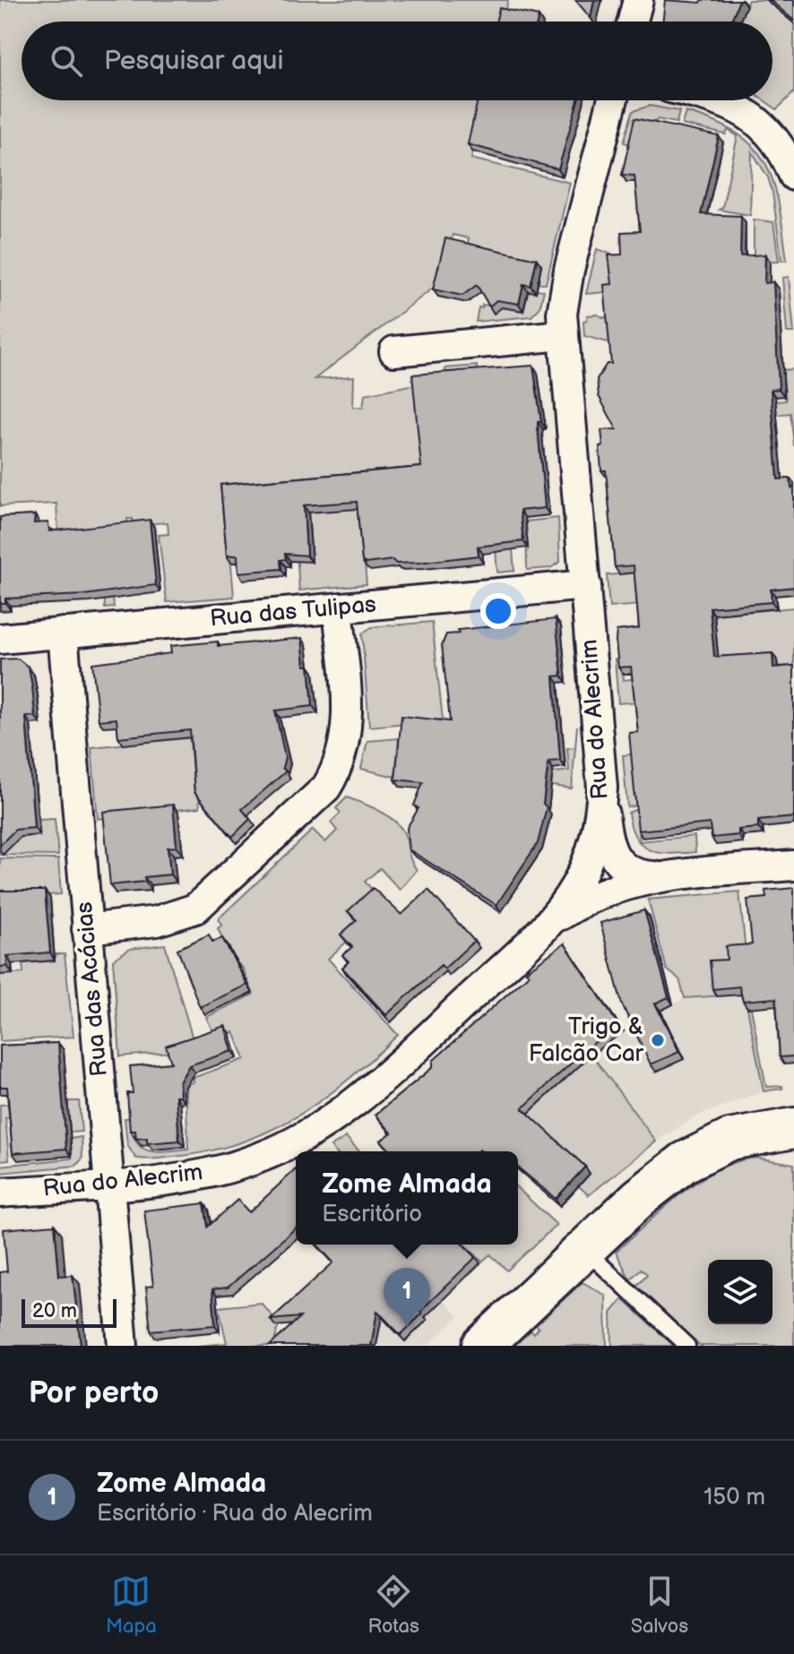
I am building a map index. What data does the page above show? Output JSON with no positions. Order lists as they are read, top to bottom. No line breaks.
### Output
{"streets":{"street":["Rua das Tulipas","Rua do Alecrim","Rua das Acácias"]},"crossings":[["Rua das Tulipas","Rua do Alecrim"],["Rua das Tulipas","Rua das Acácias"],["Rua do Alecrim","Rua das Acácias"]],"places":["Trigo & Falcão Car"],"scale_bar":"20 m","page":{"search":"Pesquisar aqui","popup":["Zome Almada","Escritório"],"pins":"1","scale":"20 m","heading":"Por perto","list":[{"mark":"1","name":"Zome Almada","note":"Escritório · Rua do Alecrim","value":"150 m"}],"nav":["Mapa","Rotas","Salvos"]}}
